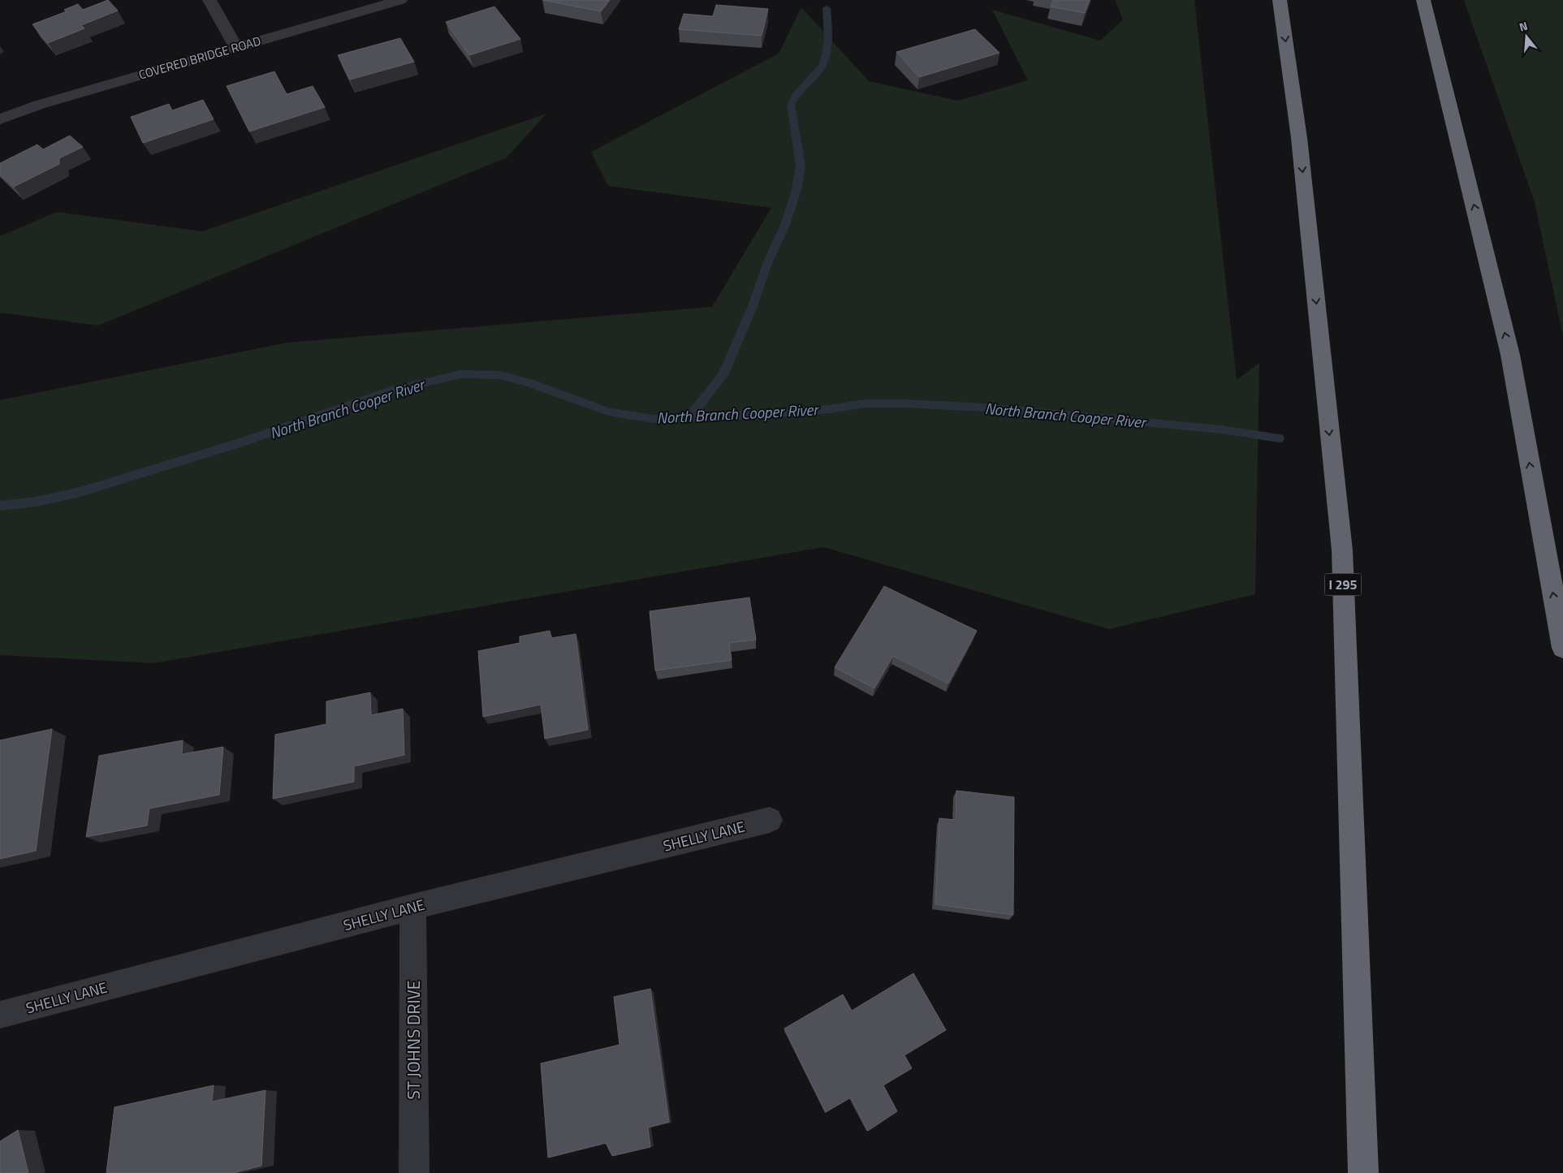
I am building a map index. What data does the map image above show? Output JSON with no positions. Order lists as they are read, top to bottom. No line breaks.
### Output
{"streets":{"highway":["I 295"],"street":["COVERED BRIDGE ROAD","SHELLY LANE","ST JOHNS DRIVE"]},"crossings":[["SHELLY LANE","ST JOHNS DRIVE"]],"water":["North Branch Cooper River"],"north":"top"}
